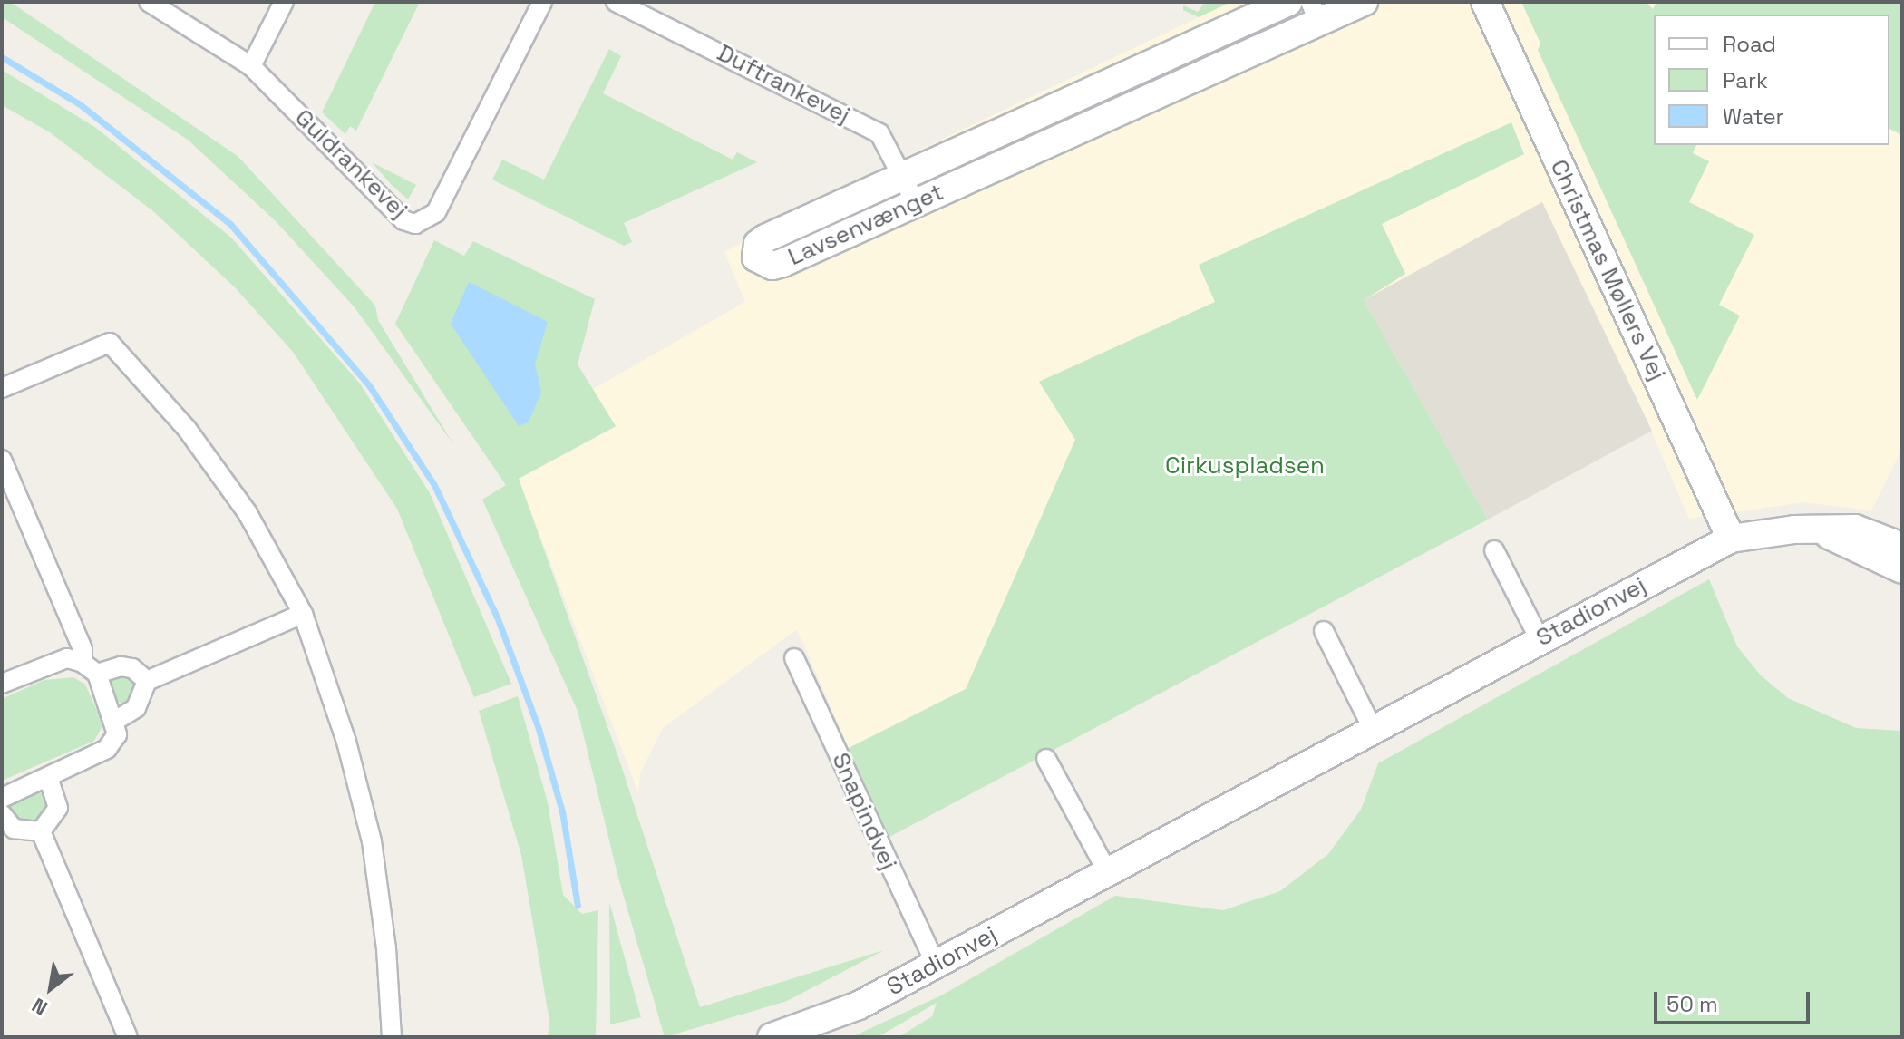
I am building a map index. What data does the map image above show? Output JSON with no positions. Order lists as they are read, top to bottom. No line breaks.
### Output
{"streets":{"street":["Duftrankevej","Guldrankevej","Lavsenvænget","Christmas Møllers Vej","Stadionvej","Snapindvej"]},"crossings":[["Duftrankevej","Lavsenvænget"],["Christmas Møllers Vej","Stadionvej"],["Stadionvej","Snapindvej"]],"parks":["Cirkuspladsen"],"legend":["Road","Park","Water"],"scale_bar":"50 m","north":"bottom left"}
